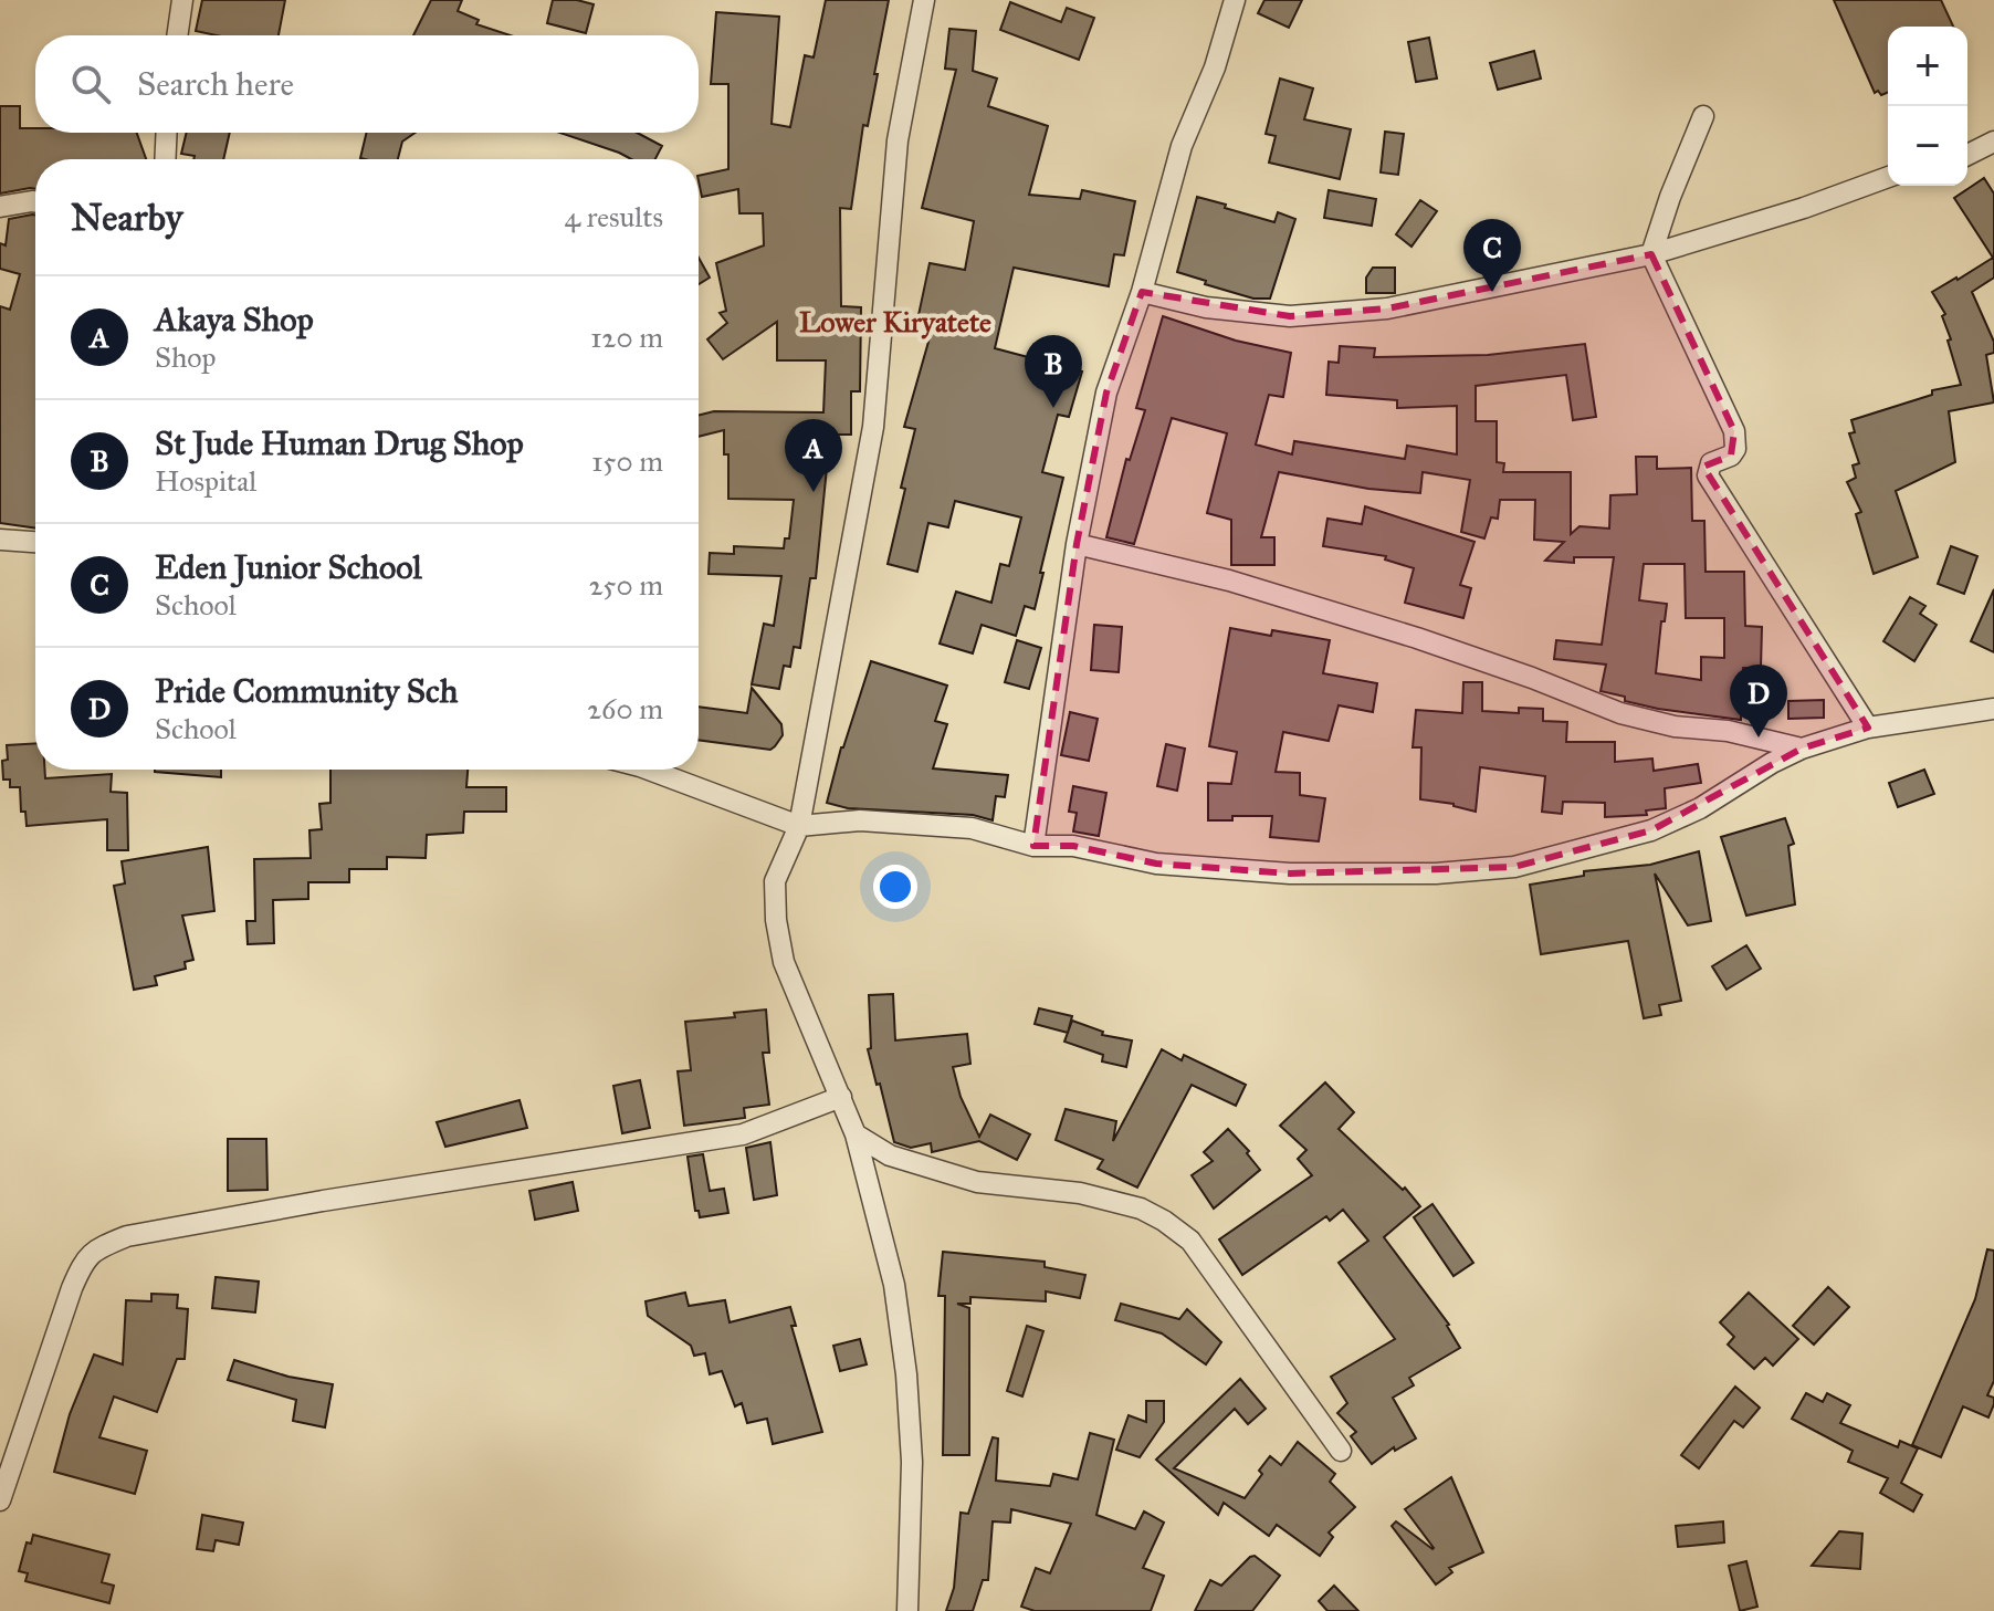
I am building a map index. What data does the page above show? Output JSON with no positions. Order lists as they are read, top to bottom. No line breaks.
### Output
{"districts":["Lower Kiryatete"],"page":{"map_buttons":["+","−"],"search":"Search here","heading":["Nearby","4 results"],"pins":["C","B","A","D"],"list":[{"mark":"A","name":"Akaya Shop","note":"Shop","value":"120 m"},{"mark":"B","name":"St Jude Human Drug Shop","note":"Hospital","value":"150 m"},{"mark":"C","name":"Eden Junior School","note":"School","value":"250 m"},{"mark":"D","name":"Pride Community Sch","note":"School","value":"260 m"}]}}
